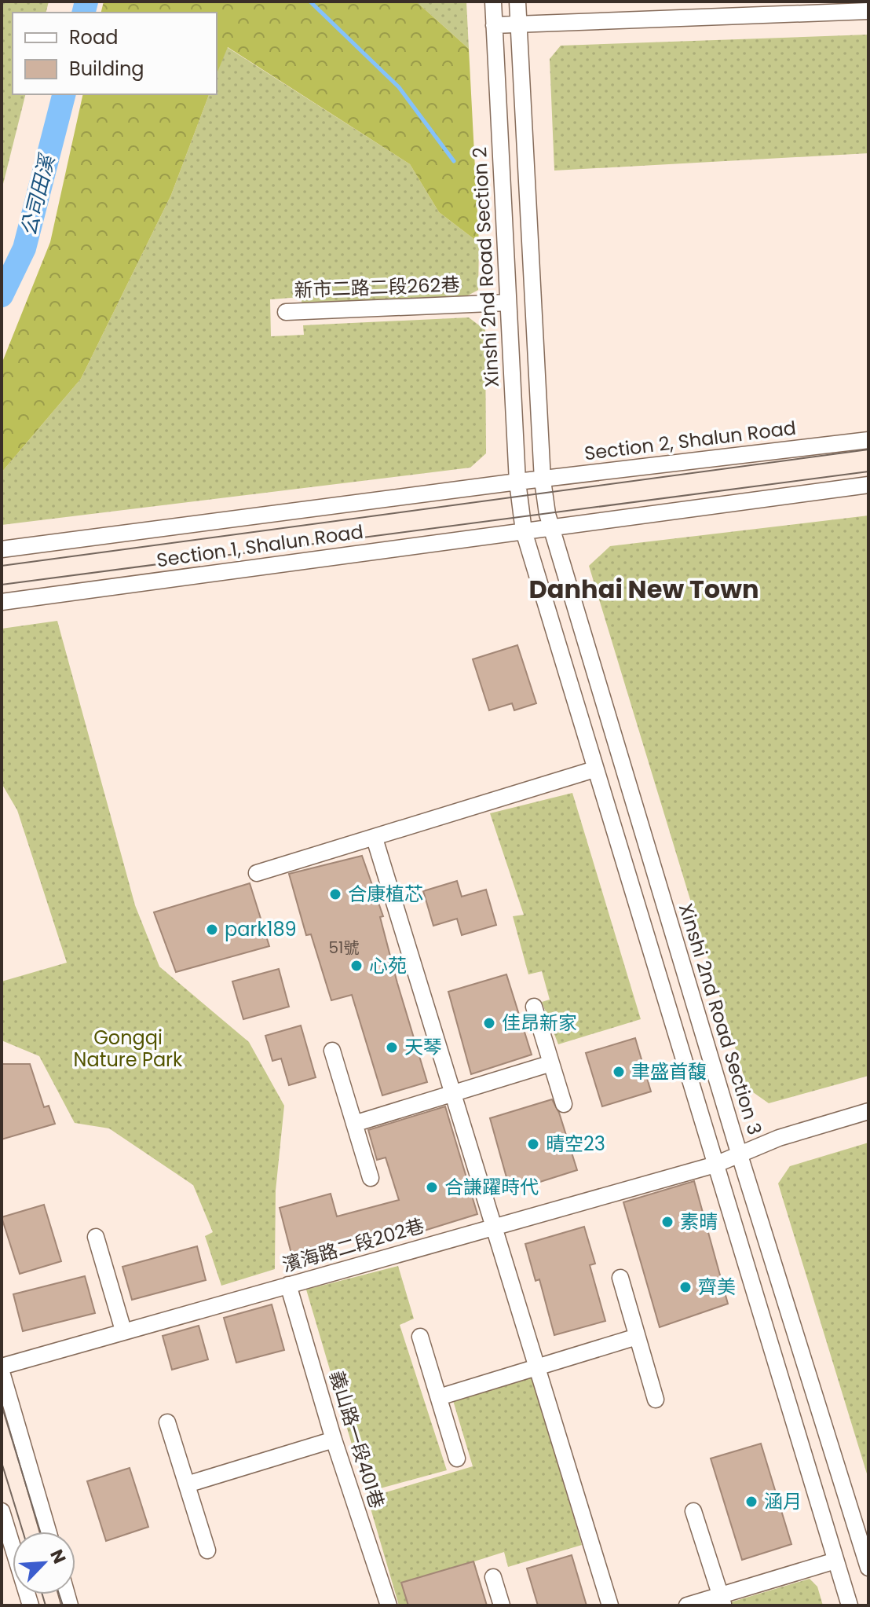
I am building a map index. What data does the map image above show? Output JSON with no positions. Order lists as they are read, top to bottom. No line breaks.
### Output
{"streets":{"street":["Xinshi 2nd Road Section 2","新市二路二段262巷","Section 2, Shalun Road","Section 1, Shalun Road","Xinshi 2nd Road Section 3","濱海路二段202巷","義山路一段401巷"]},"crossings":[["Xinshi 2nd Road Section 2","新市二路二段262巷"],["Xinshi 2nd Road Section 2","Section 2, Shalun Road"],["Xinshi 2nd Road Section 2","Section 1, Shalun Road"],["Section 2, Shalun Road","Section 1, Shalun Road"],["Section 2, Shalun Road","Xinshi 2nd Road Section 3"],["Xinshi 2nd Road Section 3","濱海路二段202巷"],["濱海路二段202巷","義山路一段401巷"]],"districts":["Danhai New Town"],"water":["公司田溪"],"parks":["Gongqi Nature Park"],"places":["合康植芯","park189","心苑","佳昂新家","天琴","聿盛首馥","晴空23","合謙躍時代","素晴","齊美","涵月"],"house_numbers":["51號"],"legend":["Road","Building"],"north":"top right"}
